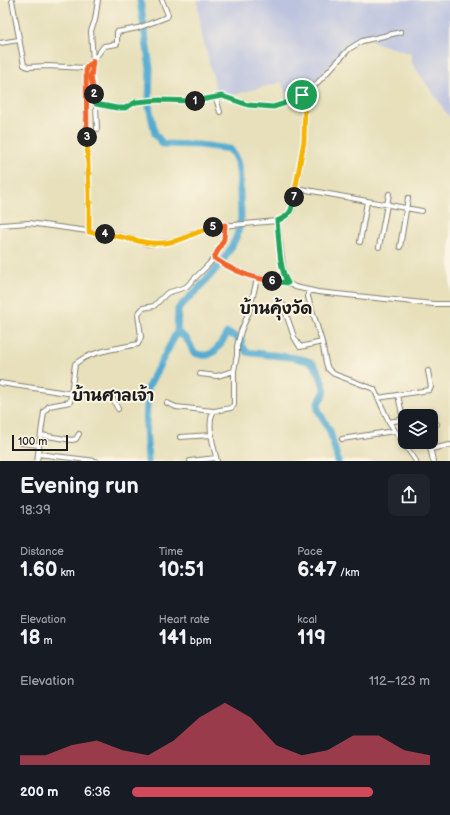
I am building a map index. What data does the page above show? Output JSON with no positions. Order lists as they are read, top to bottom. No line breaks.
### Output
{"districts":["บ้านคุ้งวัด","บ้านศาลเจ้า"],"scale_bar":"100 m","page":{"pins":["2","1","3","7","5","4","6"],"scale":"100 m","heading":["Evening run","18:39"],"stats":[["Distance","1.60 km"],["Time","10:51"],["Pace","6:47 /km"],["Elevation","18 m"],["Heart rate","141 bpm"],["kcal","119"]],"chart":["Elevation","112–123 m"],"list":[{"name":"200 m","note":"6:36"}]}}
